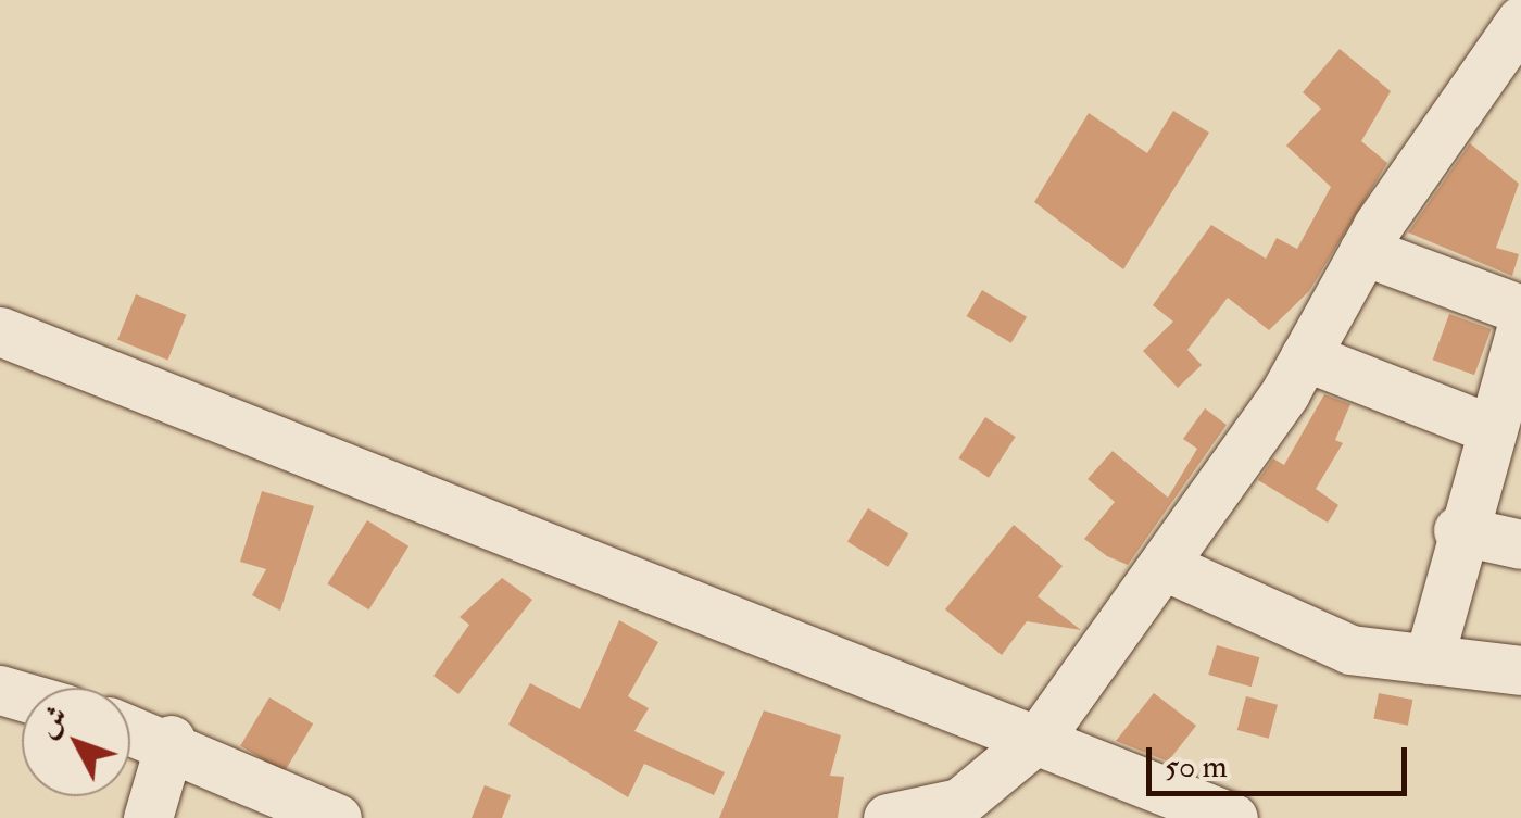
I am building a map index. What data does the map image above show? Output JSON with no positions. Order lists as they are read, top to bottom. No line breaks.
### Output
{"scale_bar":"50 m","north":"top left"}
